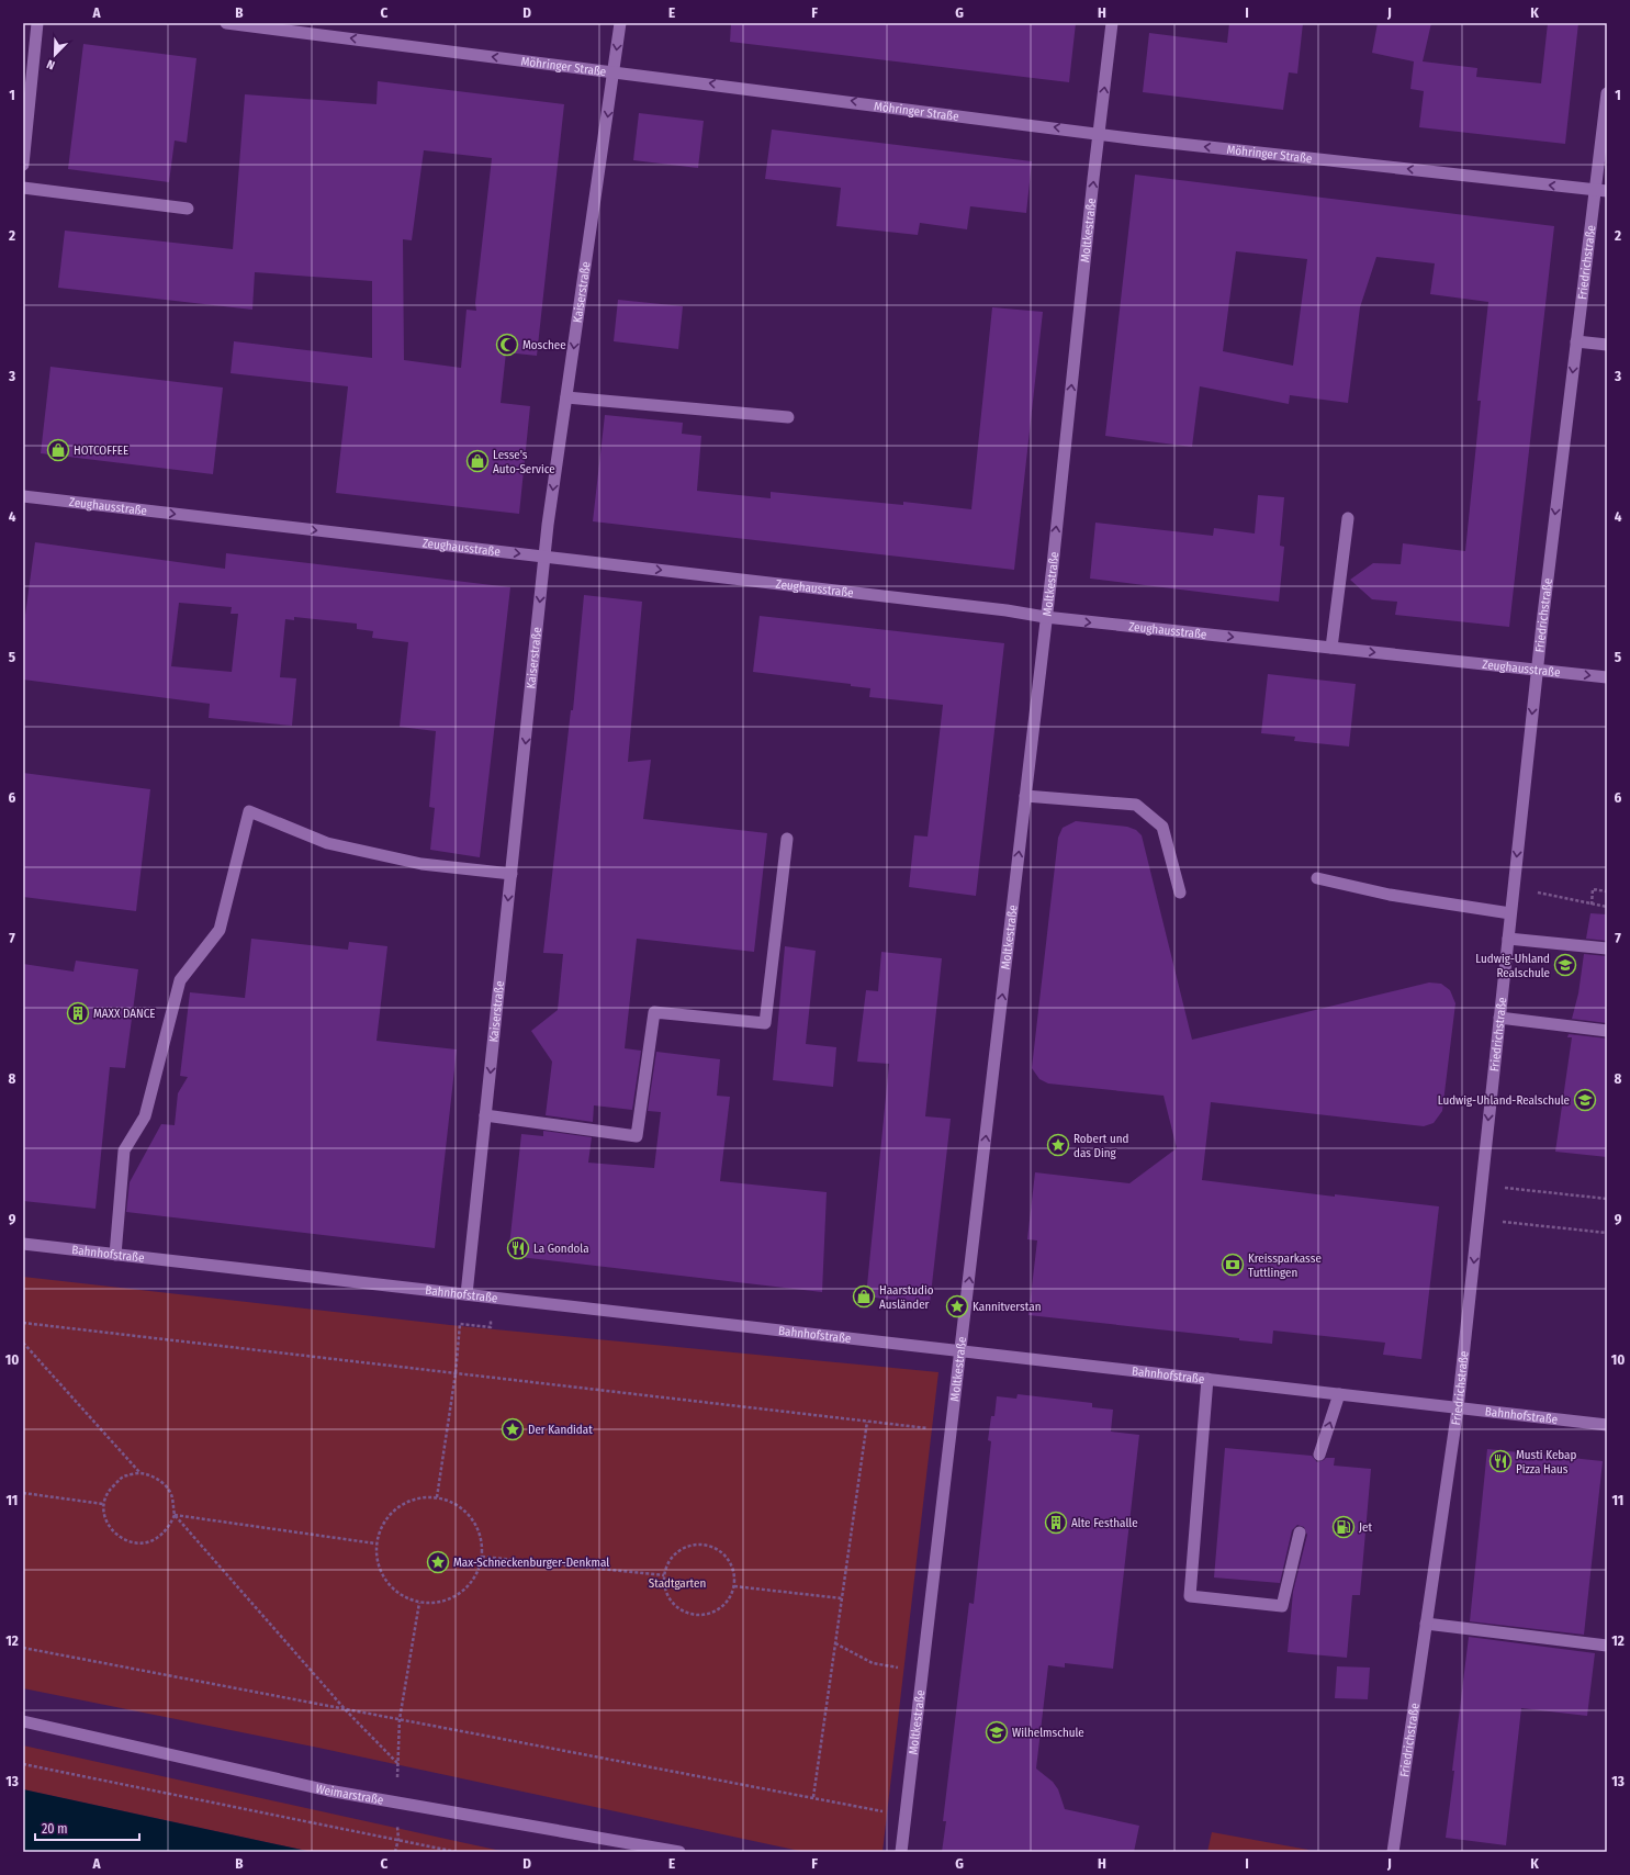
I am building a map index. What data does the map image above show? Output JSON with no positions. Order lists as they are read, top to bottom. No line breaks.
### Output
{"streets":{"street":["Möhringer Straße","Moltkestraße","Friedrichstraße","Kaiserstraße","Zeughausstraße","Bahnhofstraße","Weimarstraße"]},"crossings":[["Möhringer Straße","Moltkestraße"],["Möhringer Straße","Friedrichstraße"],["Möhringer Straße","Kaiserstraße"],["Moltkestraße","Zeughausstraße"],["Moltkestraße","Bahnhofstraße"],["Friedrichstraße","Zeughausstraße"],["Friedrichstraße","Bahnhofstraße"],["Kaiserstraße","Zeughausstraße"],["Kaiserstraße","Bahnhofstraße"]],"one_way":["Möhringer Straße","Moltkestraße","Friedrichstraße","Kaiserstraße","Zeughausstraße"],"parks":["Stadtgarten"],"places":{"mosque":["Moschee"],"shop":["HOTCOFFEE","Lesse's Auto-Service","Haarstudio Ausländer"],"school or university":["Ludwig-Uhland Realschule","Ludwig-Uhland-Realschule","Wilhelmschule"],"building":["MAXX DANCE","Alte Festhalle"],"place":["Robert und das Ding","Kannitverstan","Der Kandidat","Max-Schneckenburger-Denkmal"],"restaurant":["La Gondola","Musti Kebap Pizza Haus"],"bank":["Kreissparkasse Tuttlingen"],"fuel station":["Jet"]},"scale_bar":"20 m","north":"bottom left","grid":{"columns":["A","B","C","D","E","F","G","H","I","J","K"],"rows":["1","2","3","4","5","6","7","8","9","10","11","12","13"]}}
